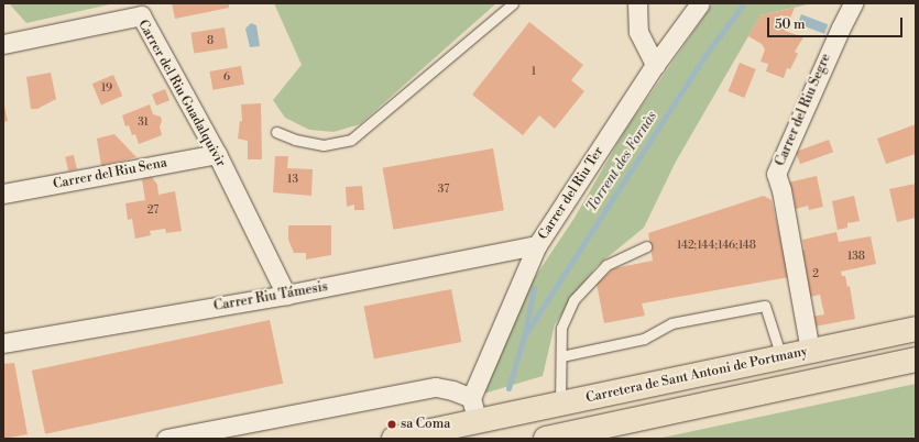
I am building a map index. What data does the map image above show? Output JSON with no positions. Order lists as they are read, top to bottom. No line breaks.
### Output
{"streets":{"main road":["Carretera de Sant Antoni de Portmany"],"street":["Carrer del Riu Guadalquivir","Carrer del Riu Segre","Carrer del Riu Sena","Carrer del Riu Ter","Carrer Riu Támesis"]},"crossings":[["Carrer del Riu Guadalquivir","Carrer del Riu Sena"],["Carrer del Riu Guadalquivir","Carrer Riu Támesis"],["Carrer del Riu Segre","Carretera de Sant Antoni de Portmany"],["Carrer del Riu Ter","Carrer Riu Támesis"]],"water":["Torrent des Fornàs"],"places":["sa Coma"],"house_numbers":["8","1","6","19","31","13","37","27","142;144;146;148","138","2"],"scale_bar":"50 m"}
